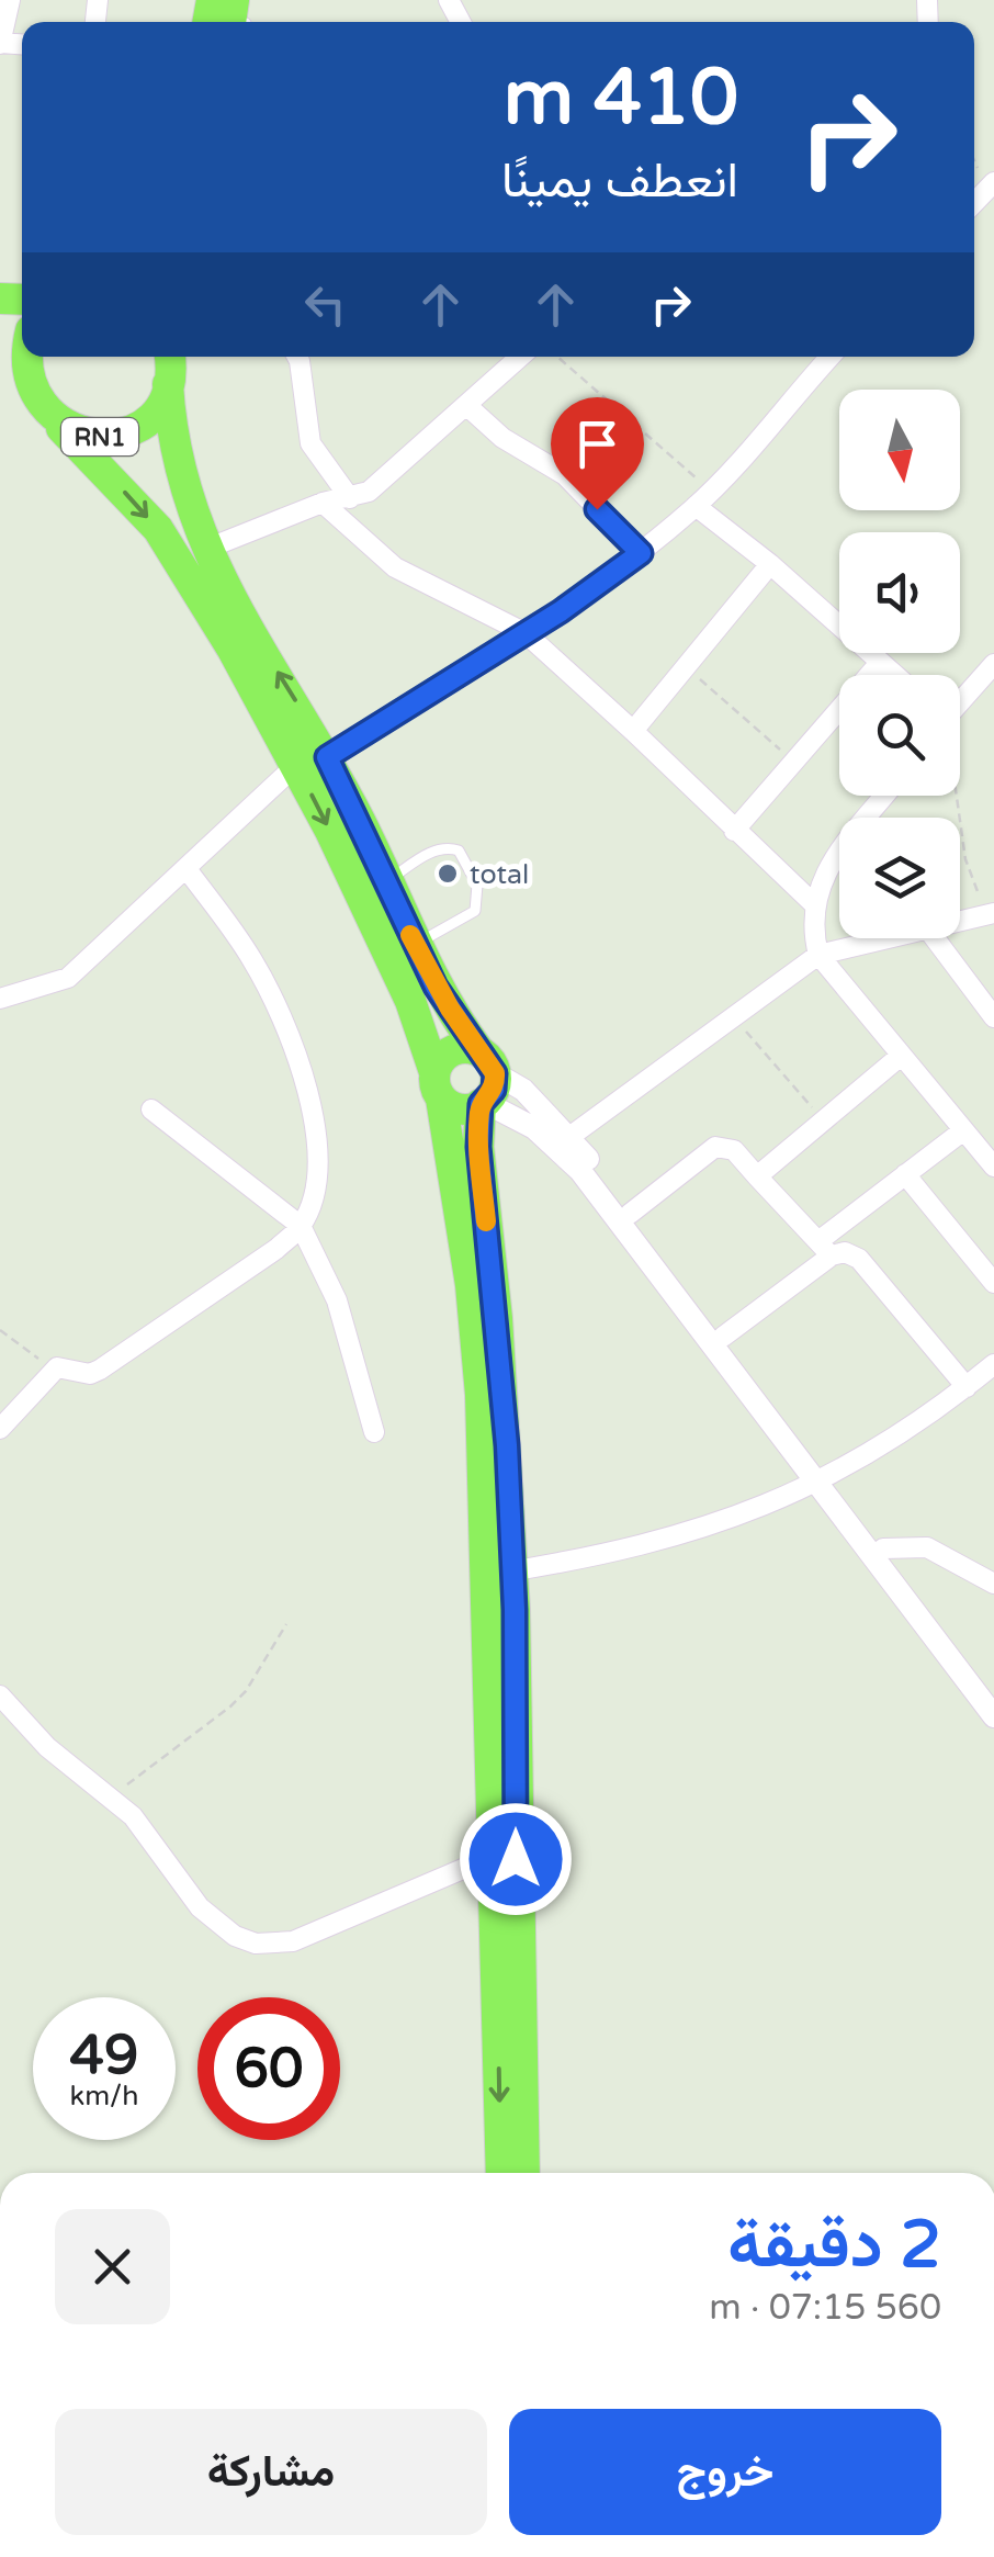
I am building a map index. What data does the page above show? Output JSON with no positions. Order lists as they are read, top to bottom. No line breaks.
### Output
{"streets":{"main road":["RN1"]},"places":["total"],"north":"bottom","page":{"turn":["410 m","انعطف يمينًا"],"speed":"49 km/h","limit":"60","heading":["2 دقيقة","560 m · 07:15"],"buttons":["خروج","مشاركة"]}}
